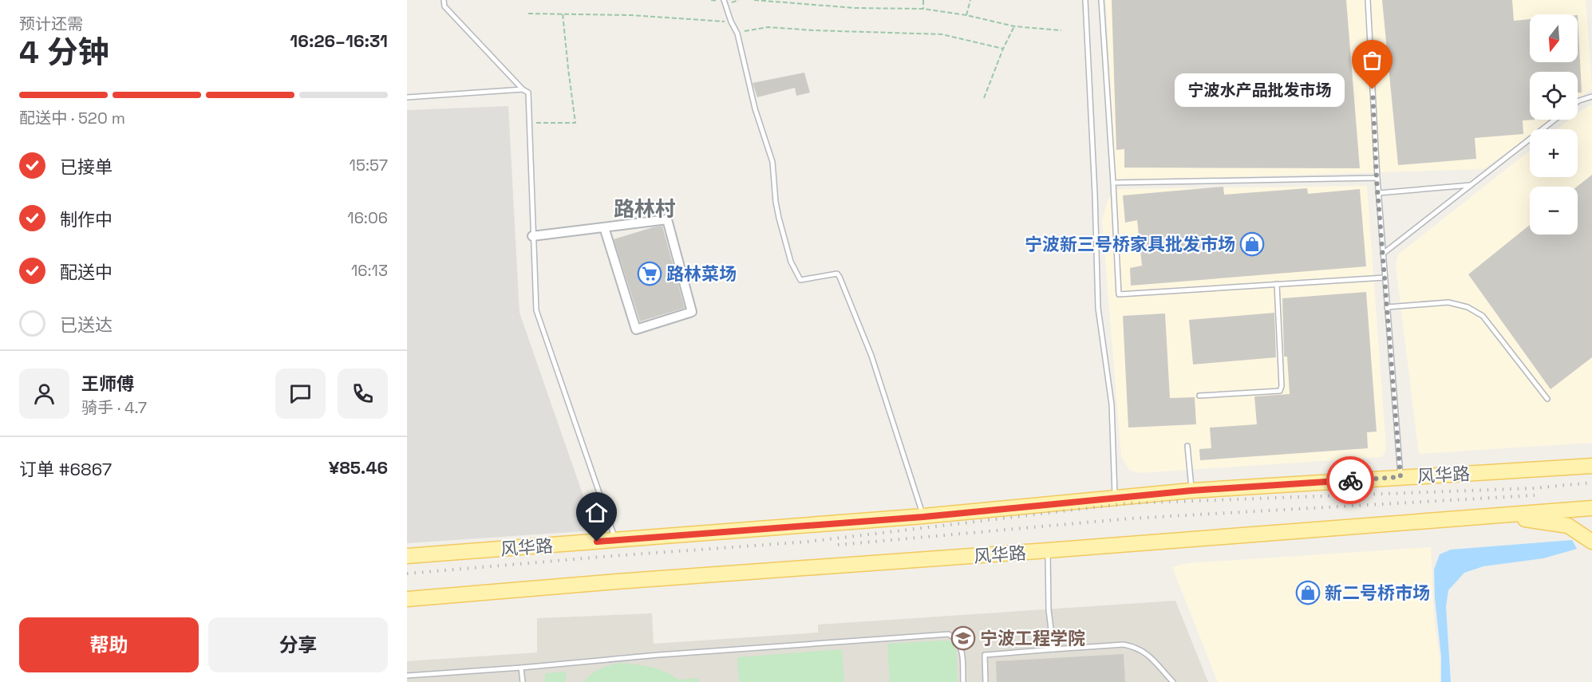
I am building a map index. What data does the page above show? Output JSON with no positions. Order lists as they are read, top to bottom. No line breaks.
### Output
{"streets":{"main road":["风华路"]},"districts":["路林村"],"places":{"other":["宁波水产品批发市场"],"shop":["宁波新三号桥家具批发市场","新二号桥市场"],"supermarket":["路林菜场"],"school or university":["宁波工程学院"]},"north":"bottom","page":{"heading":["4 分钟","预计还需","16:26–16:31"],"panel":["王师傅","骑手 · 4.7","订单 #6867","¥85.46"],"map_buttons":["+","−"],"bubble":"宁波水产品批发市场","bar":"配送中 · 520 m","list":[["已接单","15:57"],["制作中","16:06"],["配送中","16:13"],"已送达"],"buttons":["帮助","分享"]}}
